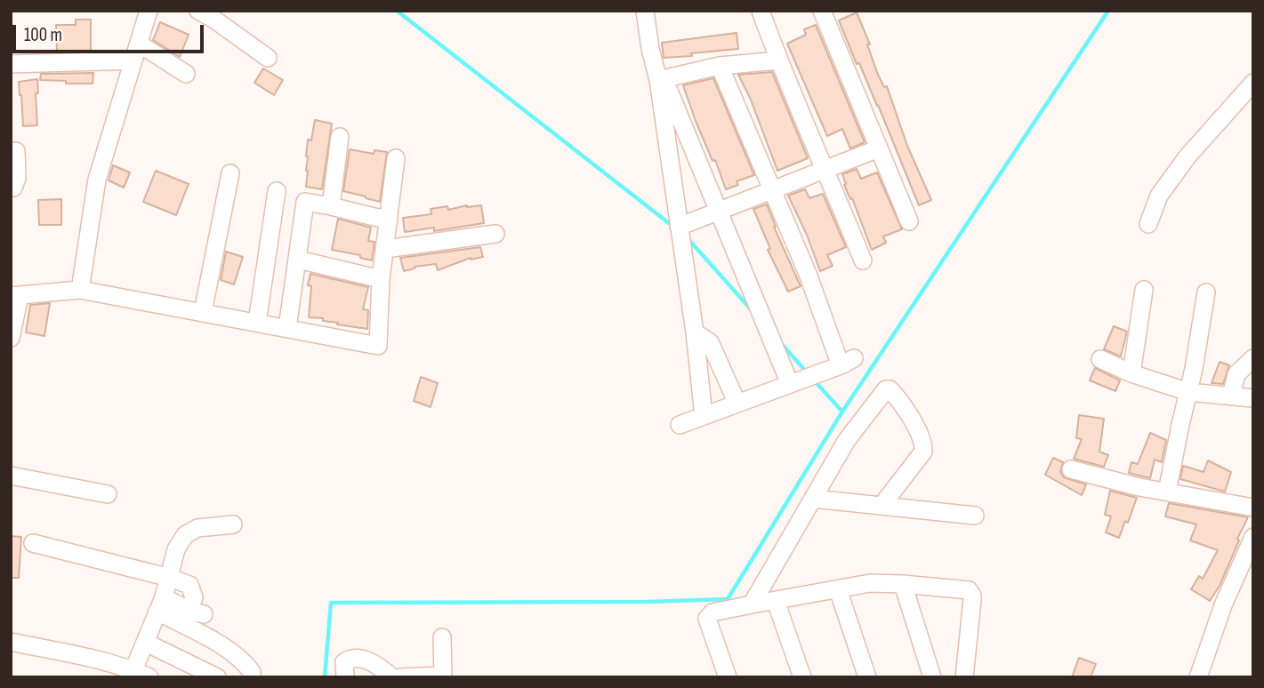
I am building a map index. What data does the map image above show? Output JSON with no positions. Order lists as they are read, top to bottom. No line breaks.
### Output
{"scale_bar":"100 m"}
